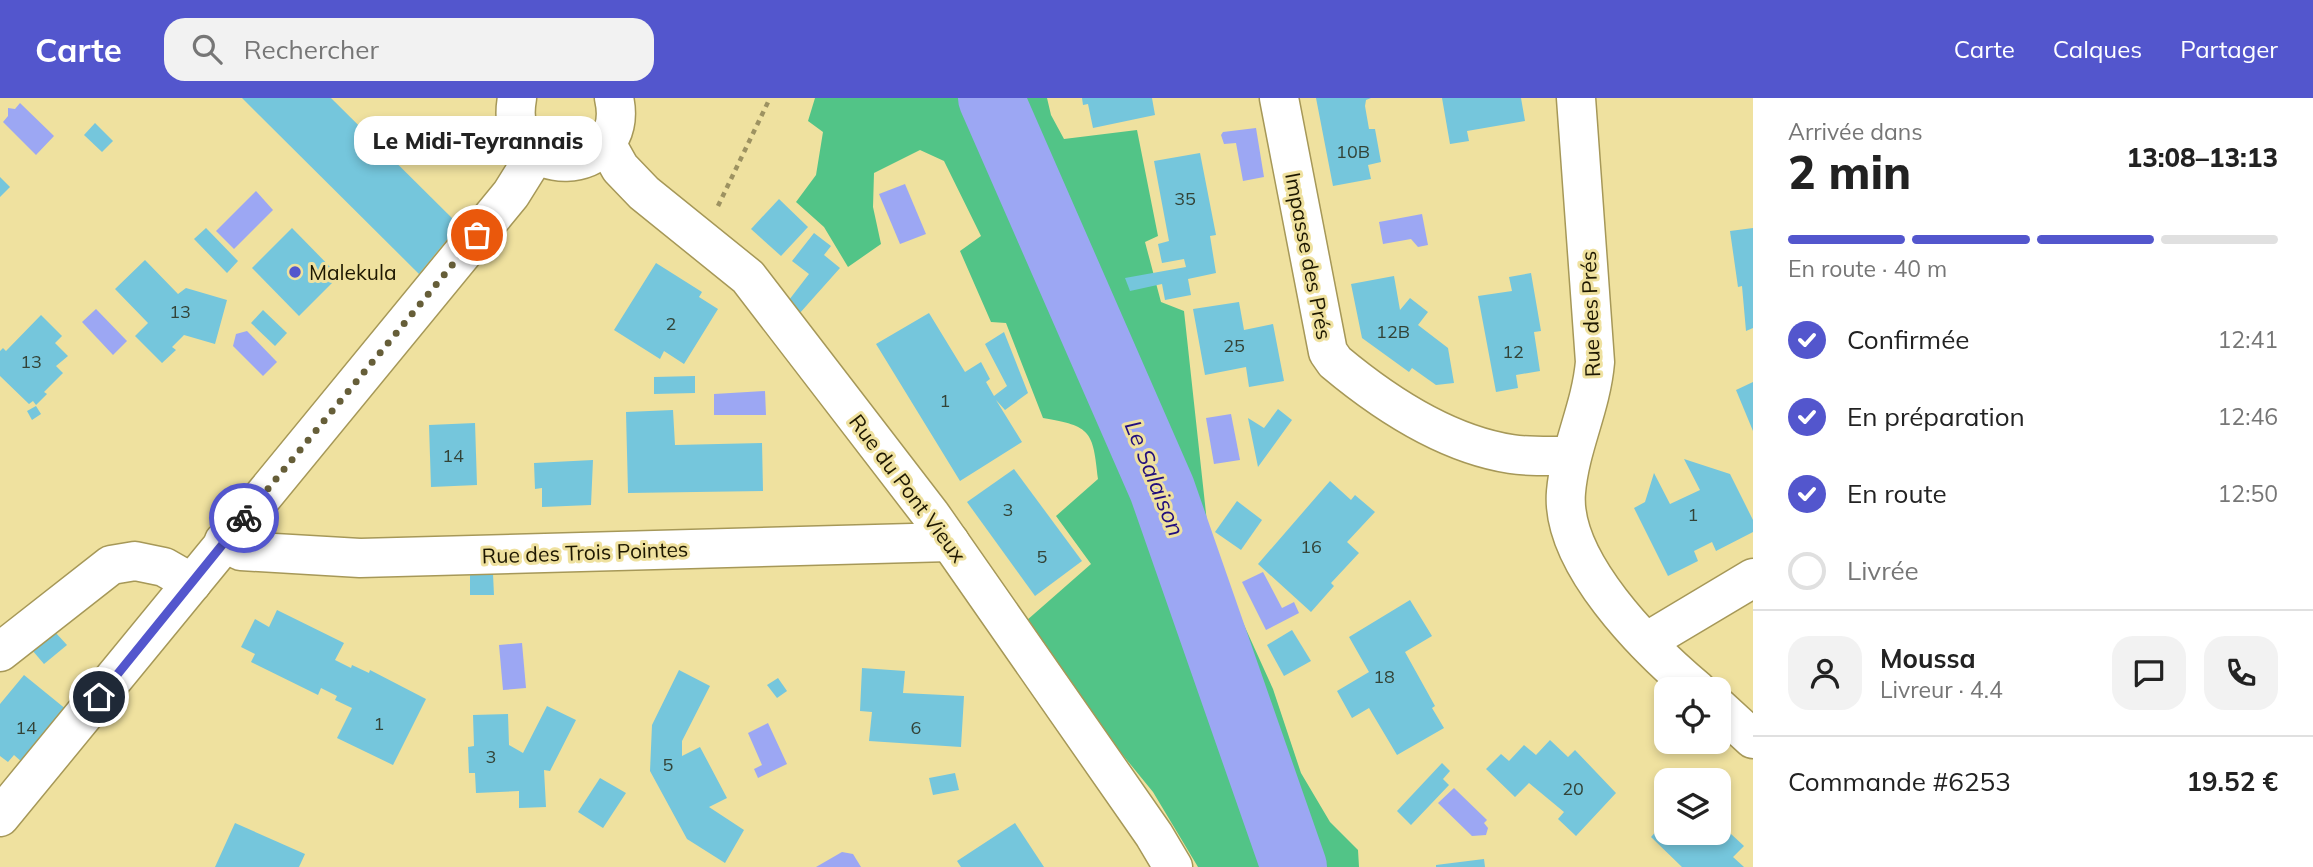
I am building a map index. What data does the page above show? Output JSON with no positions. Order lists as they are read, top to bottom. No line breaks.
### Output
{"streets":{"street":["Impasse des Prés","Rue des Prés","Rue du Pont Vieux","Rue des Trois Pointes"]},"crossings":[["Impasse des Prés","Rue des Prés"],["Rue du Pont Vieux","Rue des Trois Pointes"]],"water":["Le Salaison"],"places":["Le Midi-Teyrannais","Malekula"],"house_numbers":["10B","35","13","2","12B","25","12","13","1","14","3","1","16","5","18","1","14","6","3","5","20"],"page":{"header":"Carte","search":"Rechercher","nav":["Carte","Calques","Partager"],"heading":["2 min","Arrivée dans","13:08–13:13"],"panel":["Moussa","Livreur · 4.4","Commande #6253","19.52 €"],"bubble":"Le Midi-Teyrannais","bar":"En route · 40 m","list":[["Confirmée","12:41"],["En préparation","12:46"],["En route","12:50"],"Livrée"]}}
